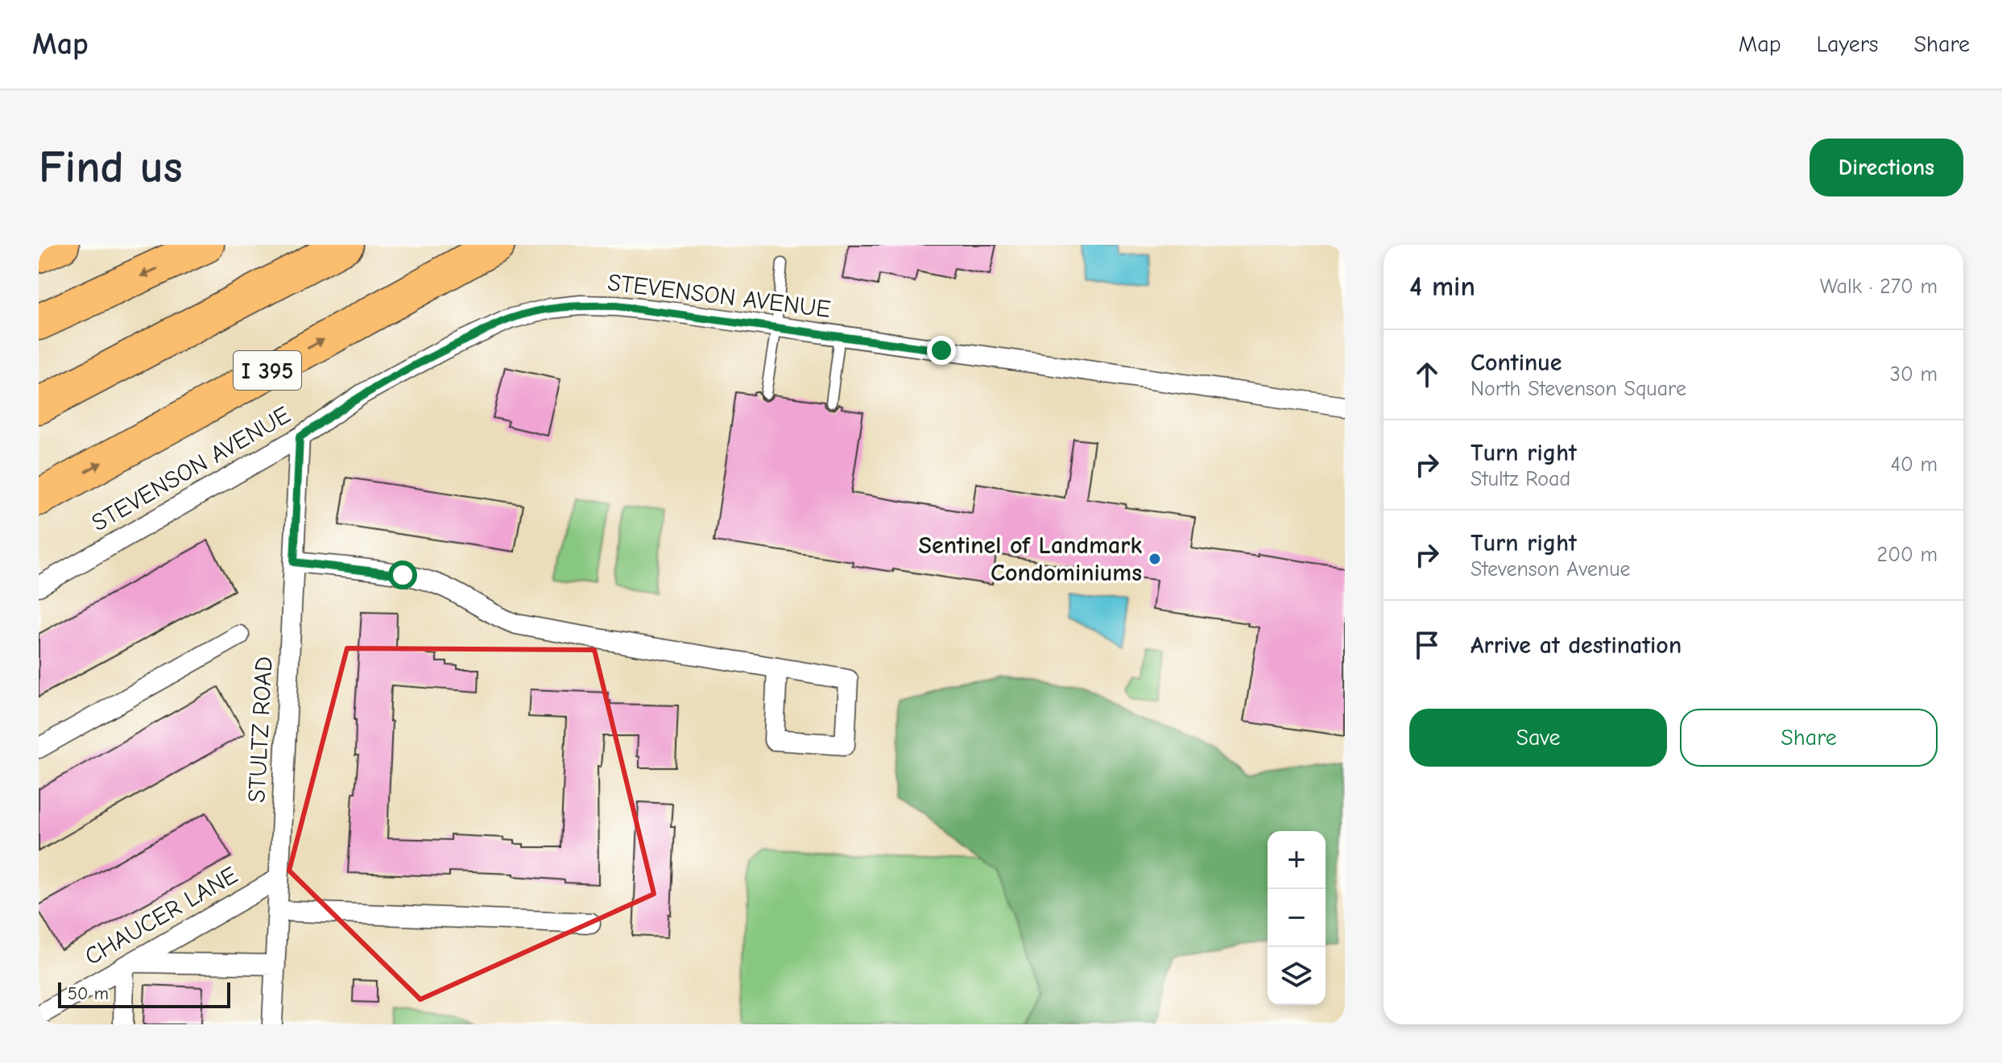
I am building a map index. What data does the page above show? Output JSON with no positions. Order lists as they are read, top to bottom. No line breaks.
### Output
{"streets":{"highway":["I 395"],"street":["STEVENSON AVENUE","STULTZ ROAD","CHAUCER LANE"]},"crossings":[["STEVENSON AVENUE","STULTZ ROAD"],["STULTZ ROAD","CHAUCER LANE"]],"places":["Sentinel of Landmark Condominiums"],"scale_bar":"50 m","page":{"header":"Map","nav":["Map","Layers","Share"],"buttons":["Directions",["Save","Share"]],"title":"Find us","heading":["4 min","Walk · 270 m"],"list":[["Continue","North Stevenson Square","30 m"],["Turn right","Stultz Road","40 m"],["Turn right","Stevenson Avenue","200 m"],"Arrive at destination"],"map_buttons":["+","−"],"scale":"50 m"}}
